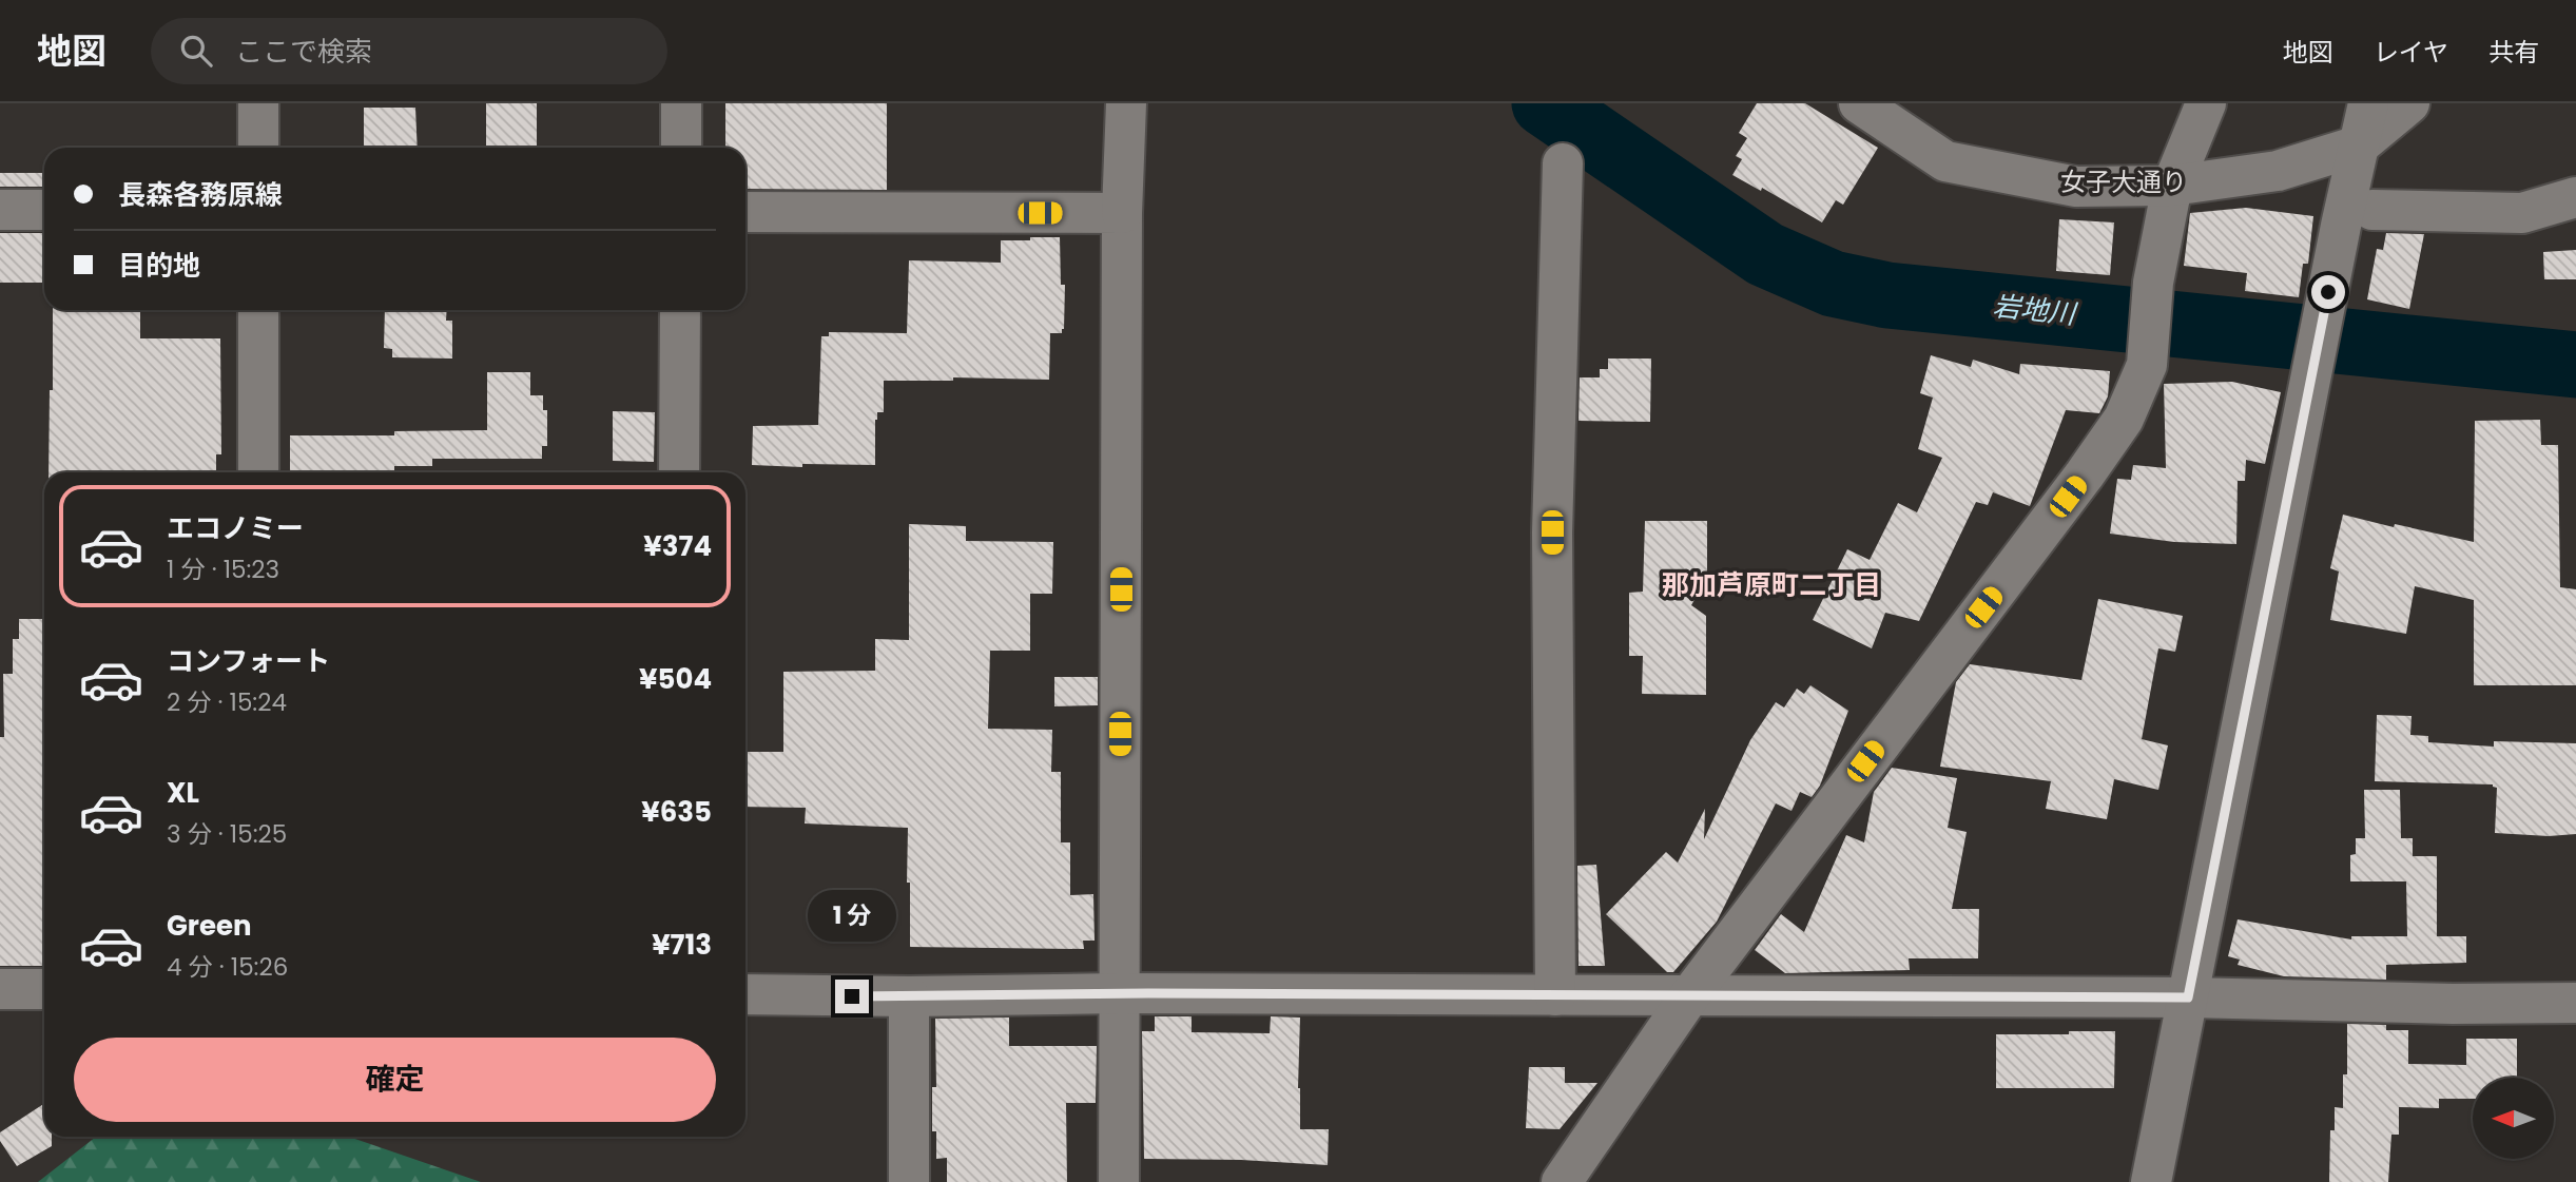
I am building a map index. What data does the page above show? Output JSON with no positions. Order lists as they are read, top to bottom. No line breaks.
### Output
{"streets":{"street":["女子大通り"]},"districts":["那加芦原町二丁目"],"water":["岩地川"],"north":"left","page":{"header":"地図","search":"ここで検索","nav":["地図","レイヤ","共有"],"banner":["長森各務原線","目的地"],"list":[{"name":"エコノミー","note":"1 分 · 15:23","value":"¥374"},{"name":"コンフォート","note":"2 分 · 15:24","value":"¥504"},{"name":"XL","note":"3 分 · 15:25","value":"¥635"},{"name":"Green","note":"4 分 · 15:26","value":"¥713"}],"bubble":"1 分","buttons":"確定"}}
